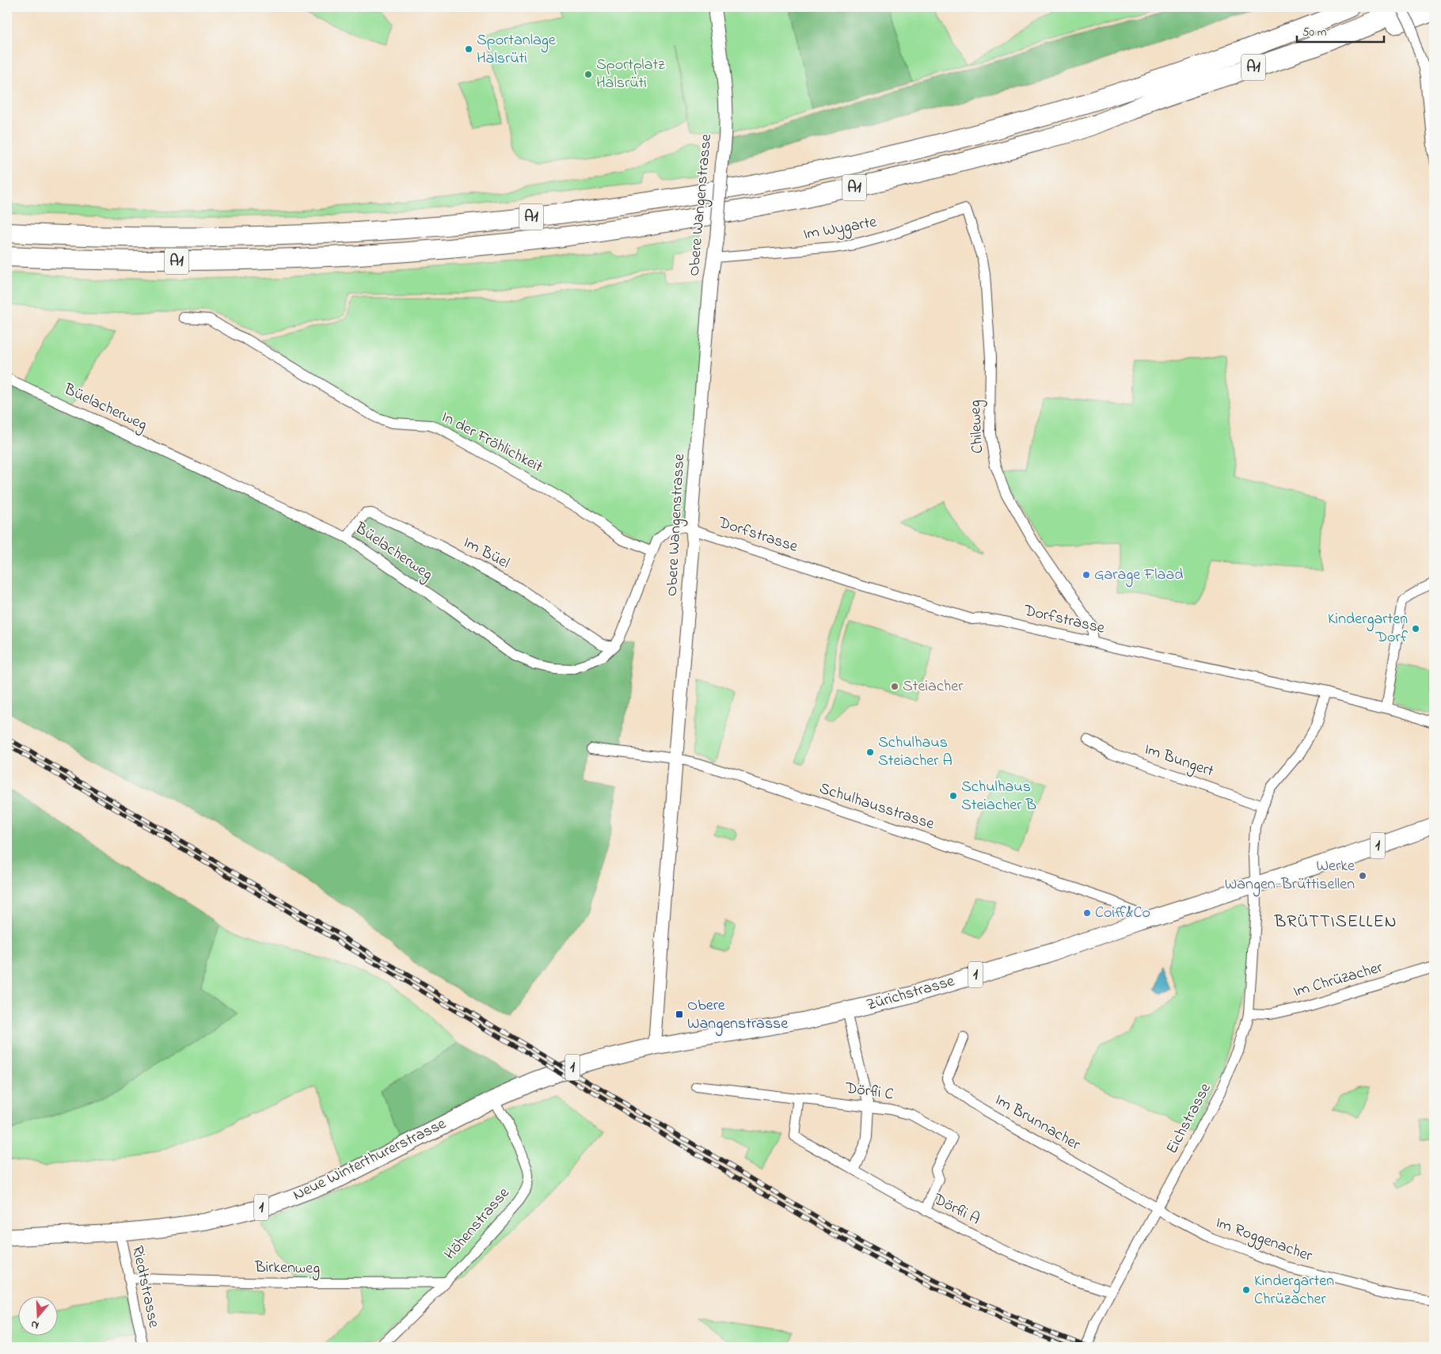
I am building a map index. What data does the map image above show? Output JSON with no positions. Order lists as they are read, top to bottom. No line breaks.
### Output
{"streets":{"highway":["A1"],"main road":["1","Zürichstrasse","Neue Winterthurerstrasse"],"street":["Obere Wangenstrasse","Im Wygarte","Büelacherweg","Chileweg","In der Fröhlichkeit","Dorfstrasse","Im Büel","Im Bungert","Schulhausstrasse","Im Chrüzacher","Dörfli C","Eichstrasse","Im Brunnacher","Dörfli A","Höhenstrasse","Im Roggenacher","Birkenweg","Riedtstrasse"]},"crossings":[["Obere Wangenstrasse","Im Wygarte"],["Obere Wangenstrasse","Büelacherweg"],["Obere Wangenstrasse","Dorfstrasse"],["Obere Wangenstrasse","Schulhausstrasse"],["Obere Wangenstrasse","Zürichstrasse"],["Im Wygarte","Chileweg"],["Büelacherweg","In der Fröhlichkeit"],["Büelacherweg","Dorfstrasse"],["Büelacherweg","Im Büel"],["Chileweg","Dorfstrasse"],["Dorfstrasse","Eichstrasse"],["Im Bungert","Eichstrasse"],["Schulhausstrasse","Zürichstrasse"],["Im Chrüzacher","Eichstrasse"],["Zürichstrasse","Eichstrasse"],["Zürichstrasse","Neue Winterthurerstrasse"],["Zürichstrasse","Höhenstrasse"],["Dörfli C","Dörfli A"],["Eichstrasse","Im Brunnacher"],["Eichstrasse","Dörfli A"],["Eichstrasse","Im Roggenacher"],["Im Brunnacher","Im Roggenacher"],["Neue Winterthurerstrasse","Höhenstrasse"],["Neue Winterthurerstrasse","Riedtstrasse"],["Höhenstrasse","Birkenweg"],["Birkenweg","Riedtstrasse"]],"districts":["BRÜTTISELLEN"],"places":{"other":["Sportanlage Halsrüti","Sportplatz Halsrüti","Garage Flaad","Kindergarten Dorf","Steiacher","Schulhaus Steiacher A","Schulhaus Steiacher B","Werke Wangen-Brüttisellen","Coiff&Co","Kindergarten Chrüzacher"],"transit":["Obere Wangenstrasse"]},"scale_bar":"50 m","north":"bottom"}
